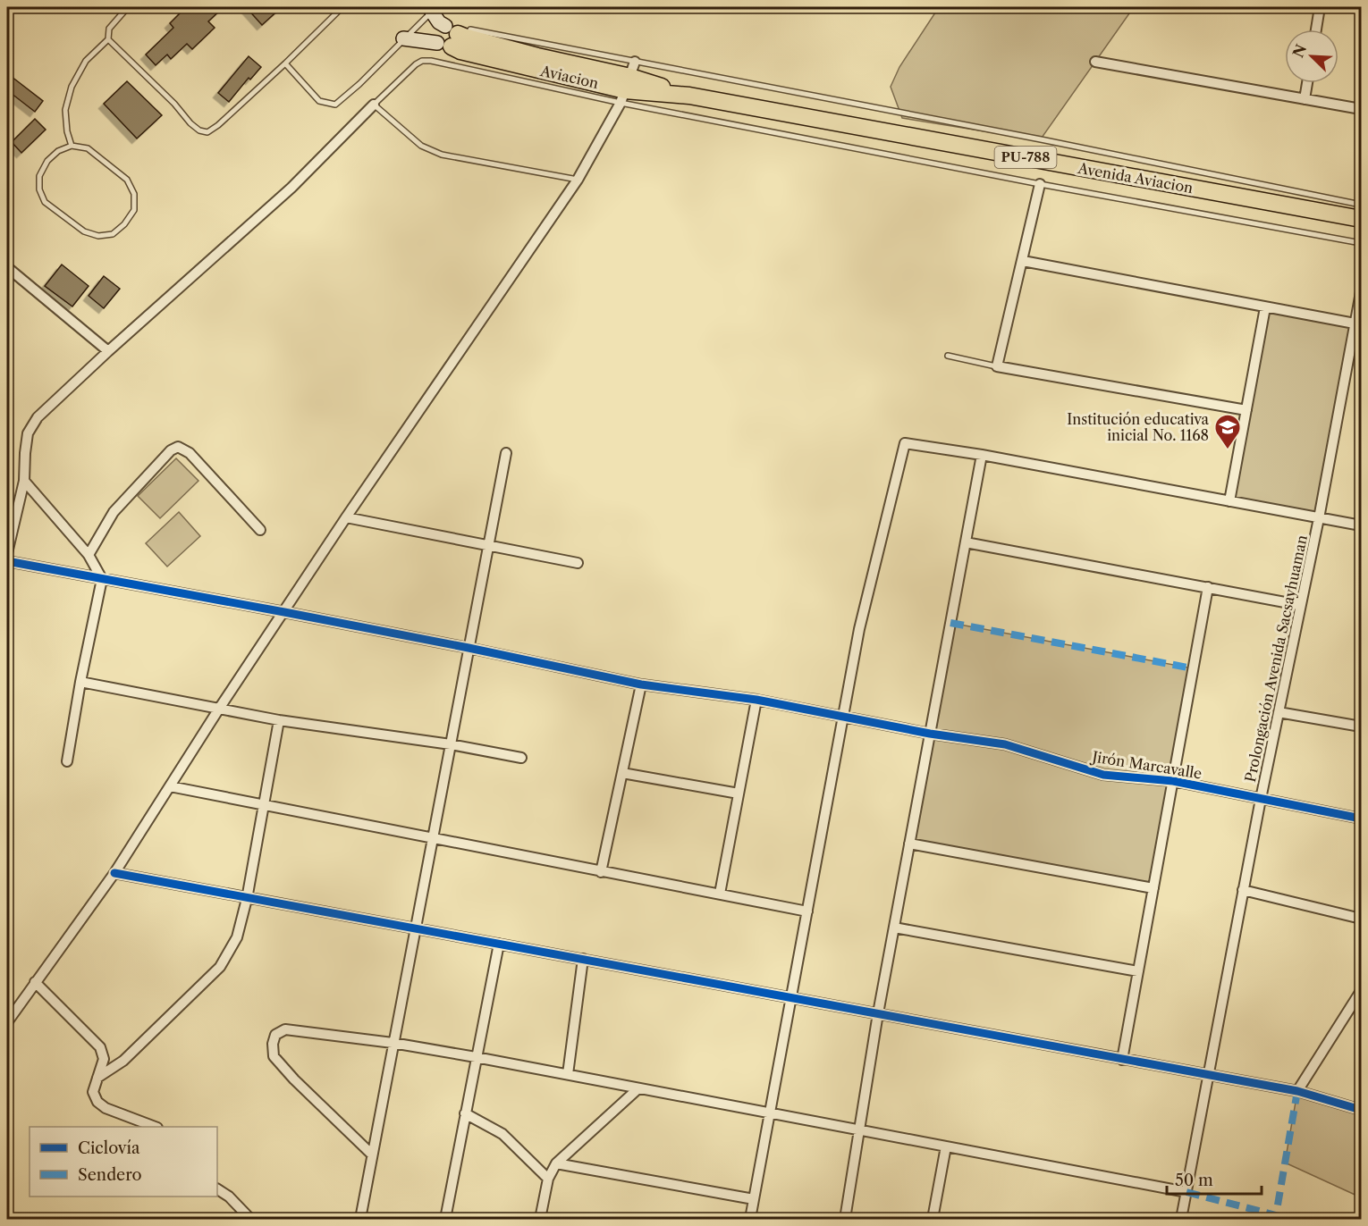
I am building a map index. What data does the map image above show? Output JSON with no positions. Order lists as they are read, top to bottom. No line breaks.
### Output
{"streets":{"main road":["Aviacion","PU-788","Avenida Aviacion"],"street":["Prolongación Avenida Sacsayhuaman","Jirón Marcavalle"]},"crossings":[["Aviacion","Avenida Aviacion"],["Prolongación Avenida Sacsayhuaman","Jirón Marcavalle"]],"places":{"school or university":["Institución educativa inicial No. 1168"]},"legend":["Ciclovía","Sendero"],"scale_bar":"50 m","north":"top left"}
